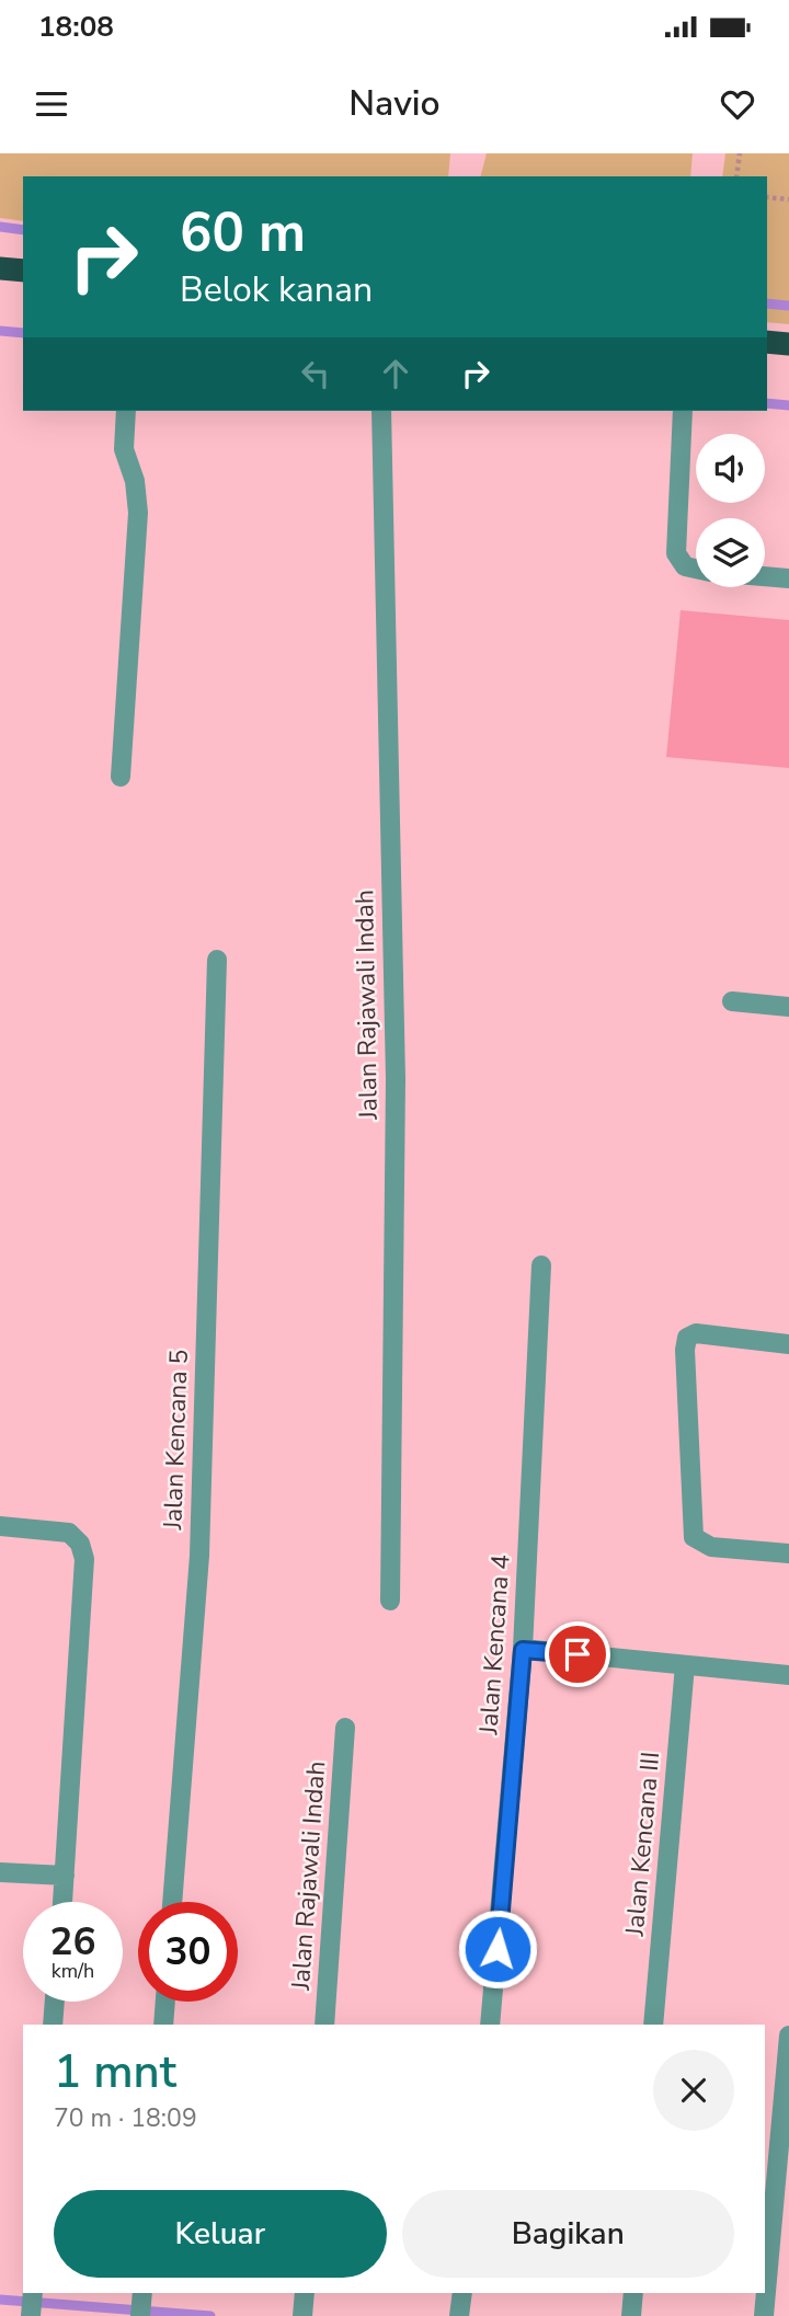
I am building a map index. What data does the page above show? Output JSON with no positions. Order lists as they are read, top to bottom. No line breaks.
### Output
{"streets":{"street":["Jalan Rajawali Indah","Jalan Kencana 5","Jalan Kencana 4","Jalan Kencana III"]},"page":{"status":"18:08","header":"Navio","turn":["60 m","Belok kanan"],"speed":"26 km/h","limit":"30","heading":["1 mnt","70 m · 18:09"],"buttons":["Keluar","Bagikan"]}}
